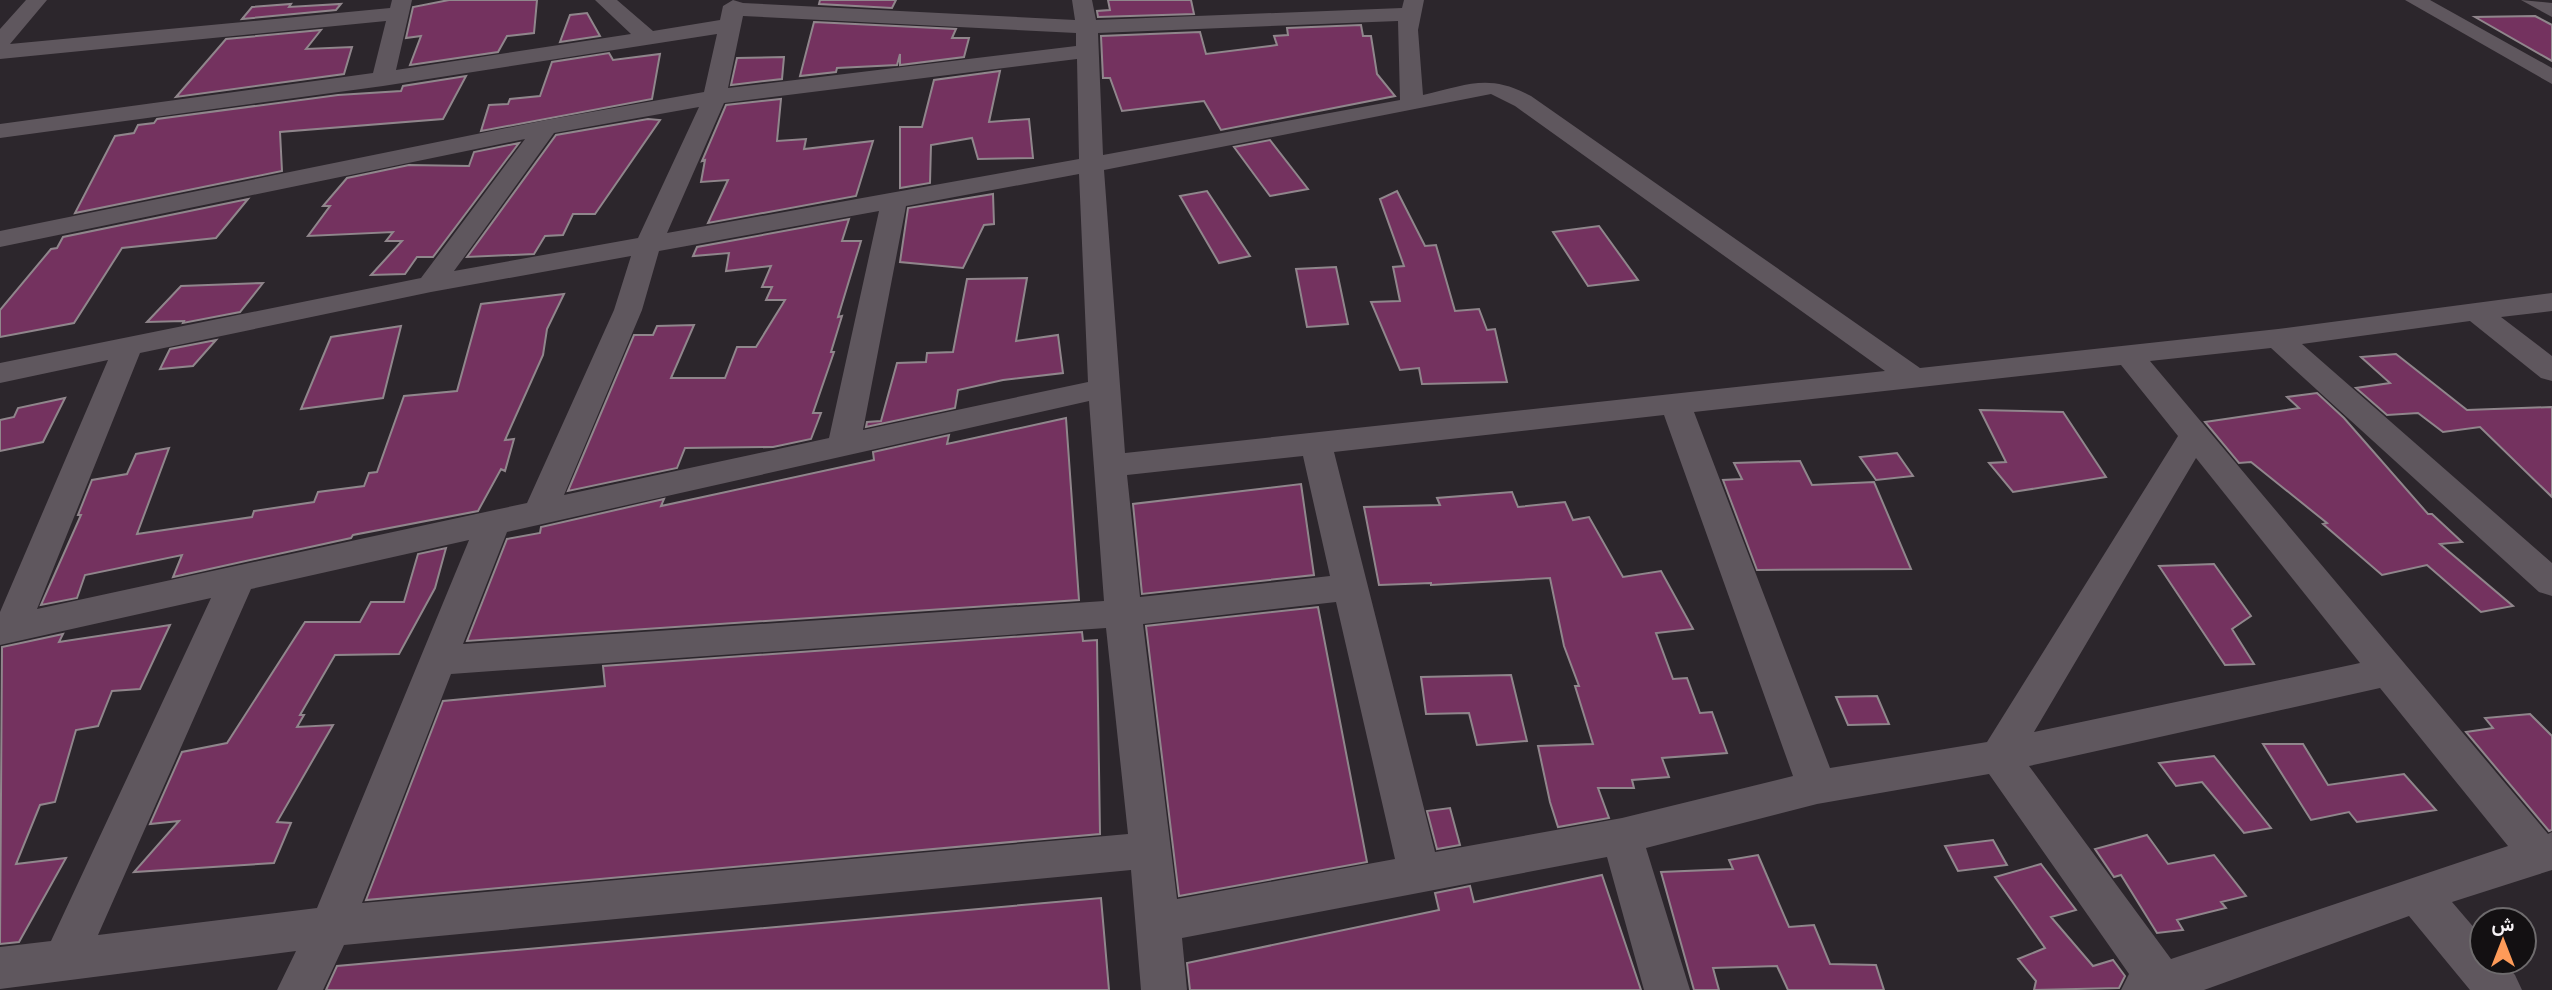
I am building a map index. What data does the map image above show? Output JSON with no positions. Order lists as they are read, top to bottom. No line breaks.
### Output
{"north":"top"}
